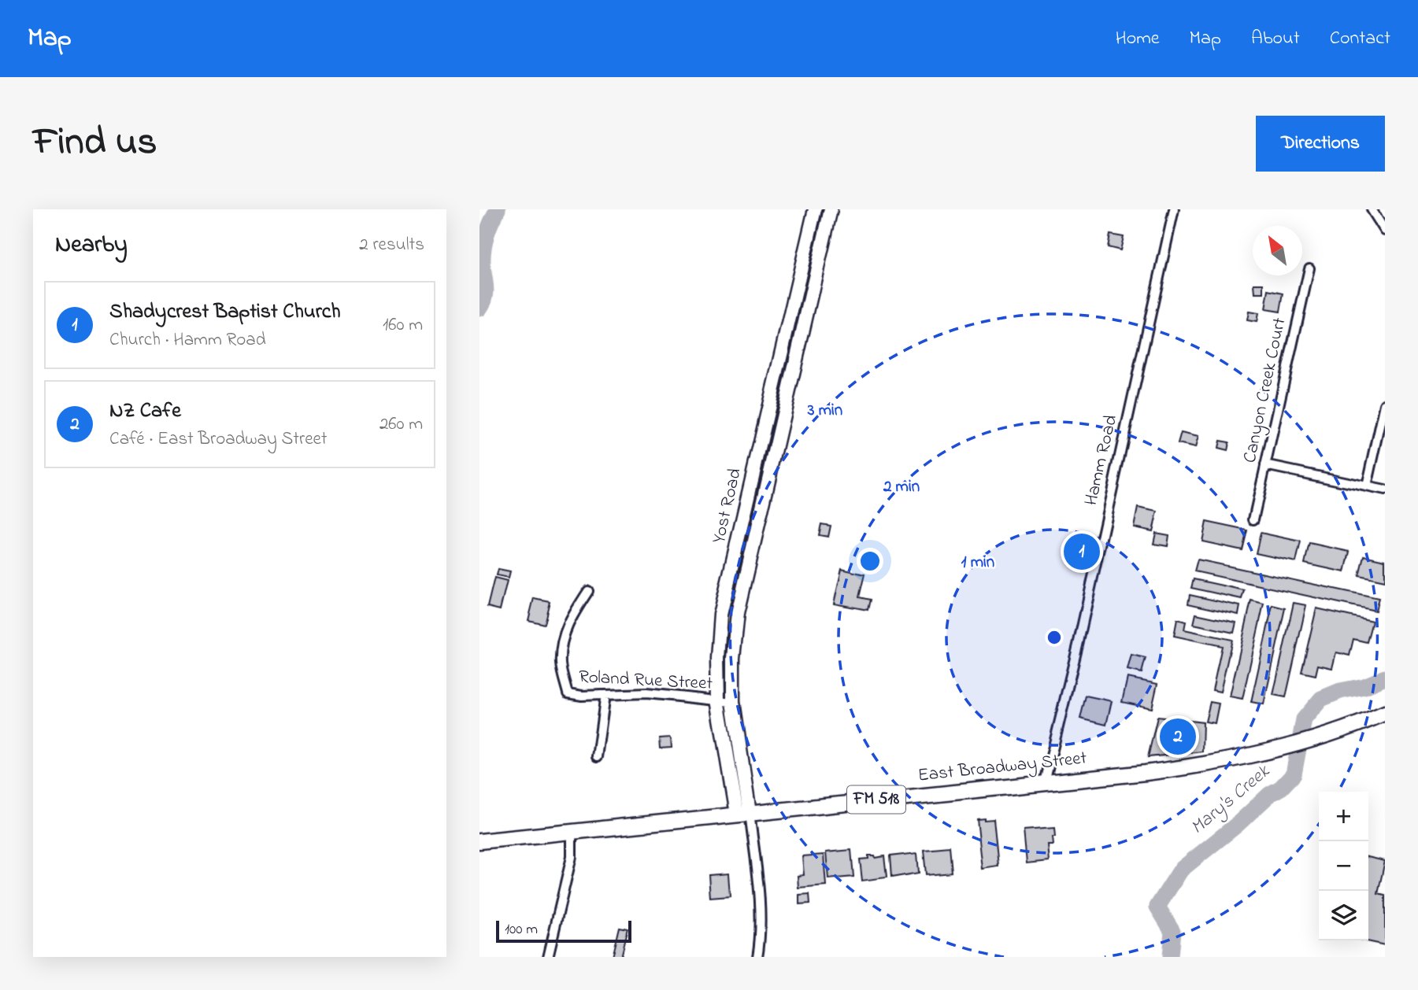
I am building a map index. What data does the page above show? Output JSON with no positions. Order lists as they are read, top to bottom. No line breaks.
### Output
{"streets":{"main road":["Yost Road","East Broadway Street","FM 518"],"street":["Canyon Creek Court","Hamm Road","Roland Rue Street"]},"crossings":[["Hamm Road","East Broadway Street"],["Yost Road","Roland Rue Street"],["Yost Road","East Broadway Street"]],"water":["Mary's Creek"],"scale_bar":"100 m","north":"top left","page":{"header":"Map","nav":["Home","Map","About","Contact"],"title":"Find us","buttons":"Directions","heading":["Nearby","2 results"],"list":[{"mark":"1","name":"Shadycrest Baptist Church","note":"Church · Hamm Road","value":"160 m"},{"mark":"2","name":"NZ Cafe","note":"Café · East Broadway Street","value":"260 m"}],"pins":["1","2"],"map_buttons":["+","−"],"scale":"100 m"},"rings":["3 min","2 min","1 min"]}
